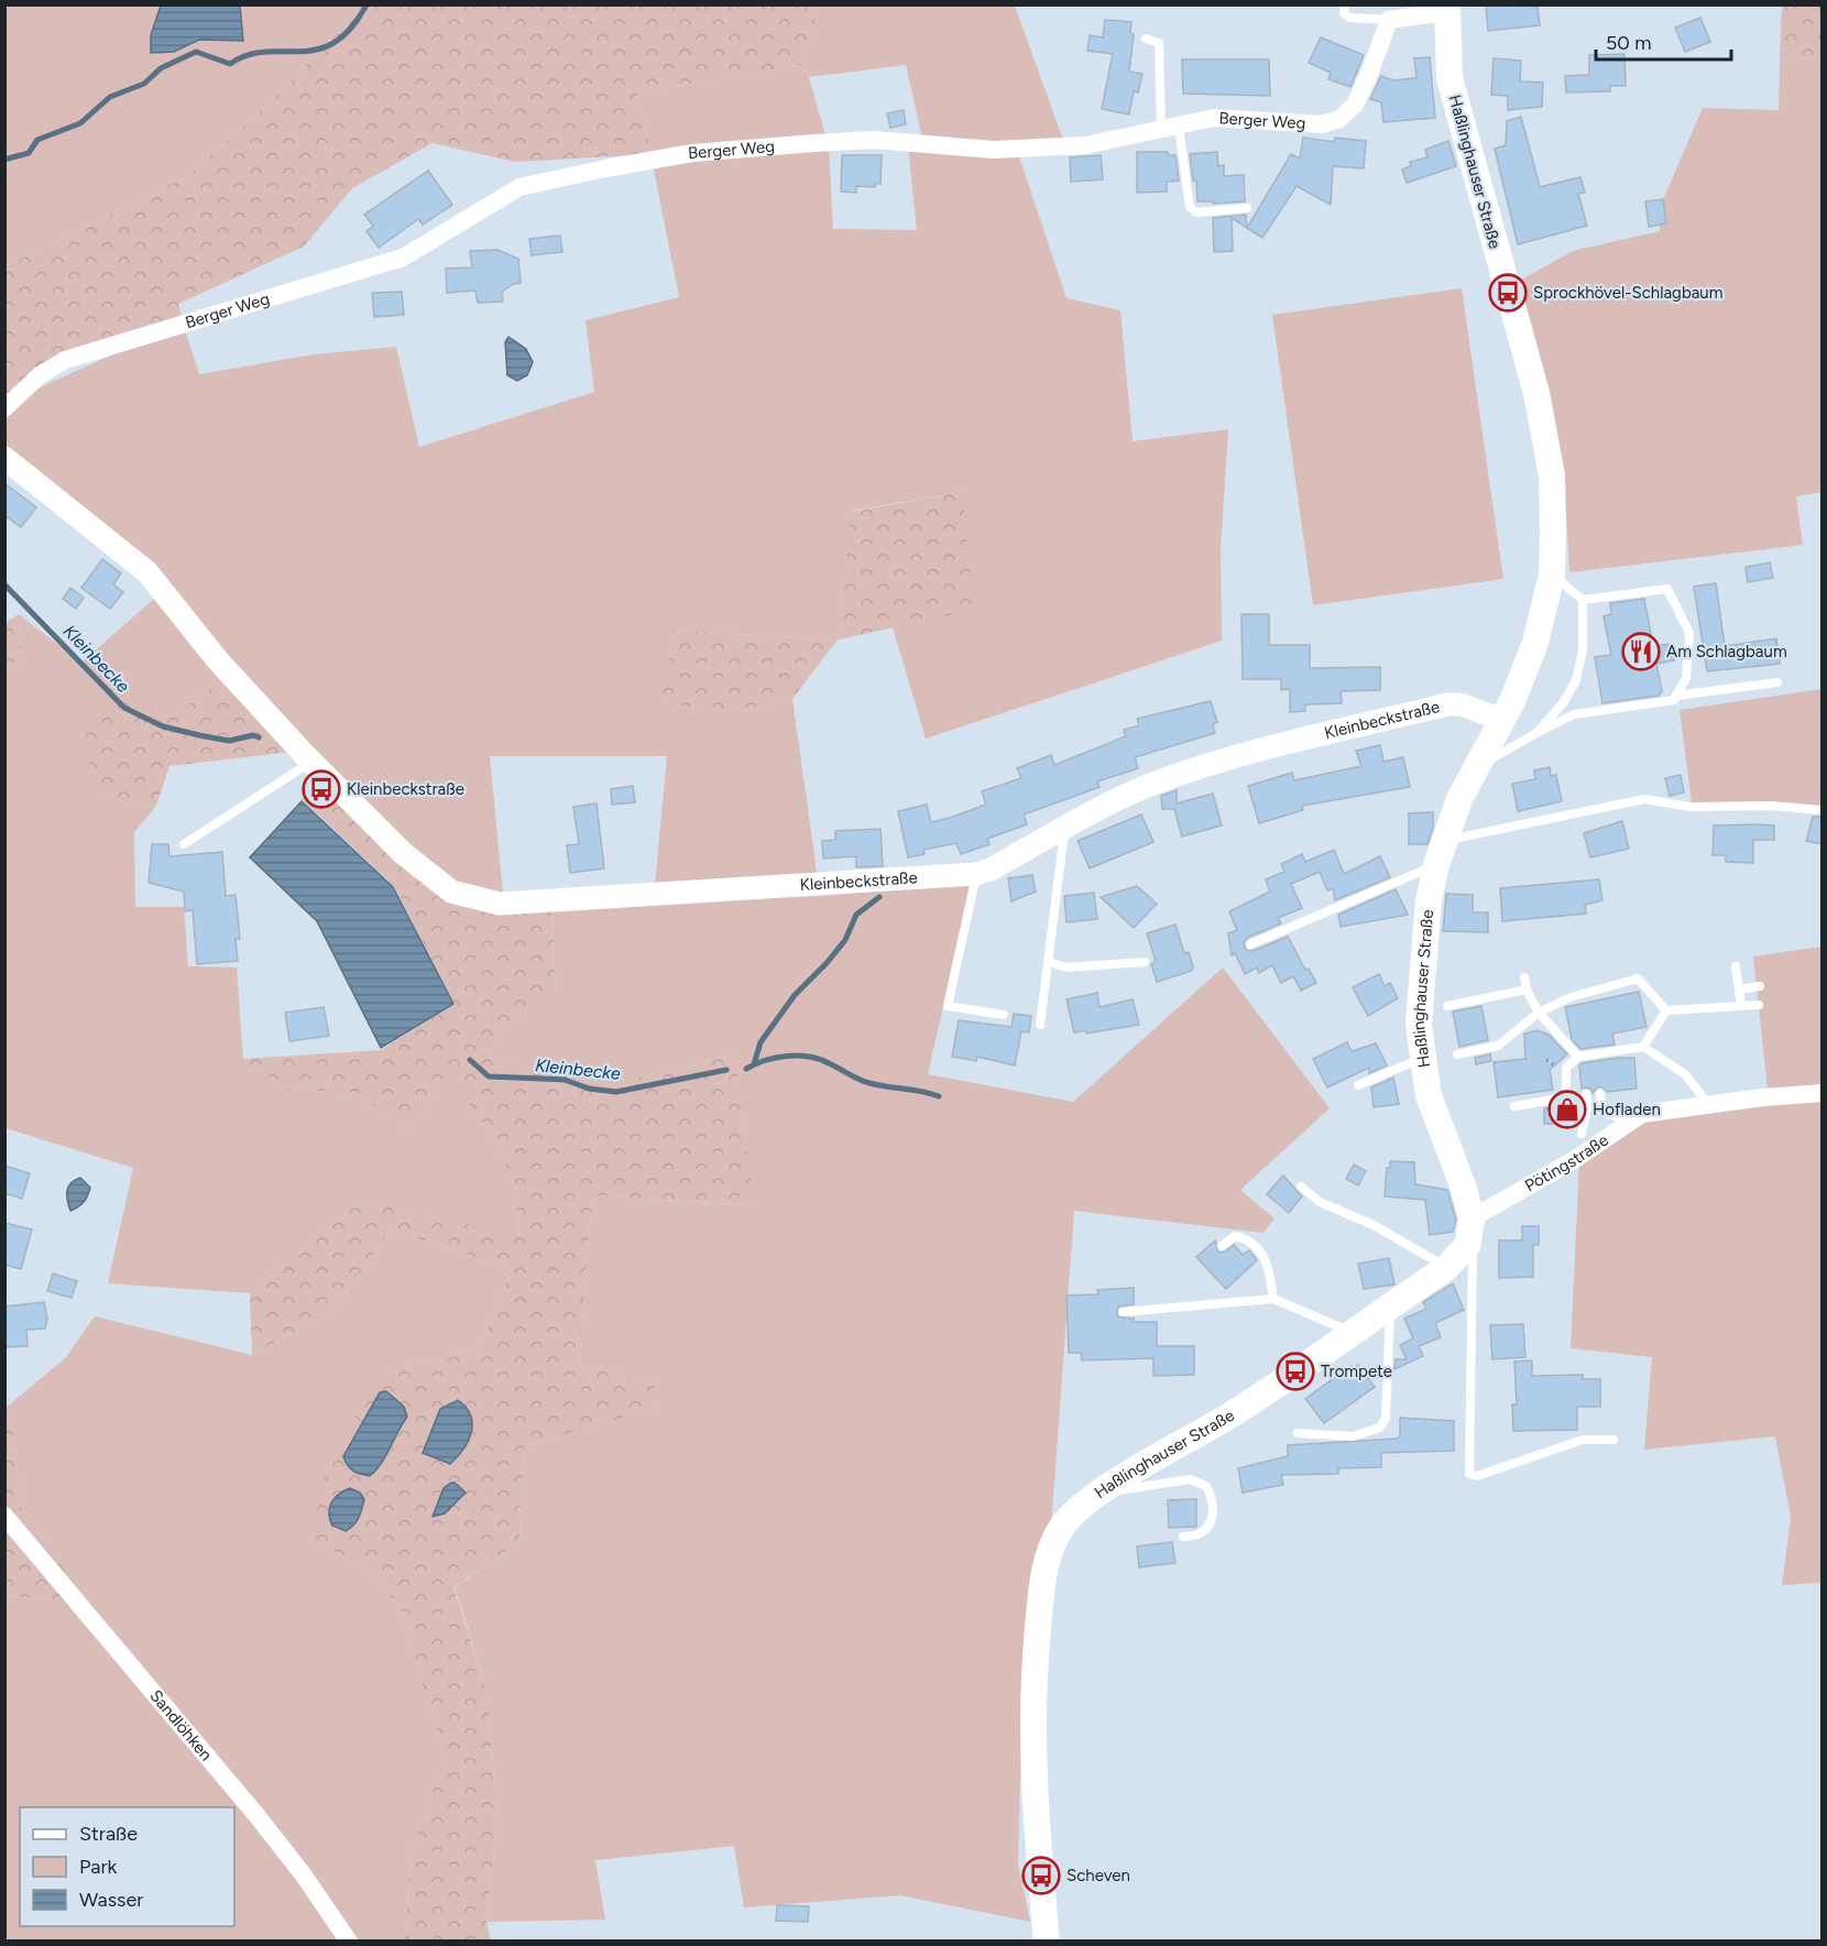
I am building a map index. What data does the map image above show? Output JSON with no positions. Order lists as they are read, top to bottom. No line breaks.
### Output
{"streets":{"main road":["Haßlinghauser Straße"],"street":["Berger Weg","Kleinbeckstraße","Pötingstraße","Sandlöhken"]},"crossings":[["Haßlinghauser Straße","Kleinbeckstraße"],["Haßlinghauser Straße","Pötingstraße"]],"water":["Kleinbecke"],"places":{"bus stop":["Sprockhövel-Schlagbaum","Kleinbeckstraße","Trompete","Scheven"],"restaurant":["Am Schlagbaum"],"shop":["Hofladen"]},"legend":["Straße","Park","Wasser"],"scale_bar":"50 m"}
